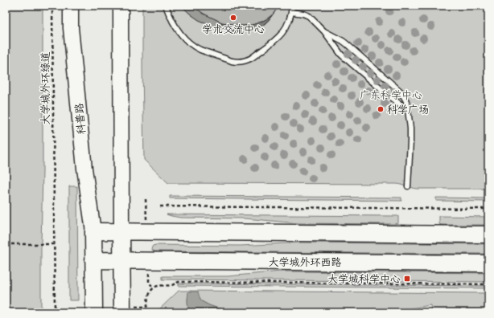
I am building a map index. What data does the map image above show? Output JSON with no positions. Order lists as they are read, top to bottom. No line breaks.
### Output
{"streets":{"main road":["大学城外环西路"],"street":["科普路"],"path":["大学城外环绿道"]},"parks":["广东科学中心"],"places":{"other":["学术交流中心","科学广场"],"transit":["大学城科学中心"]}}
